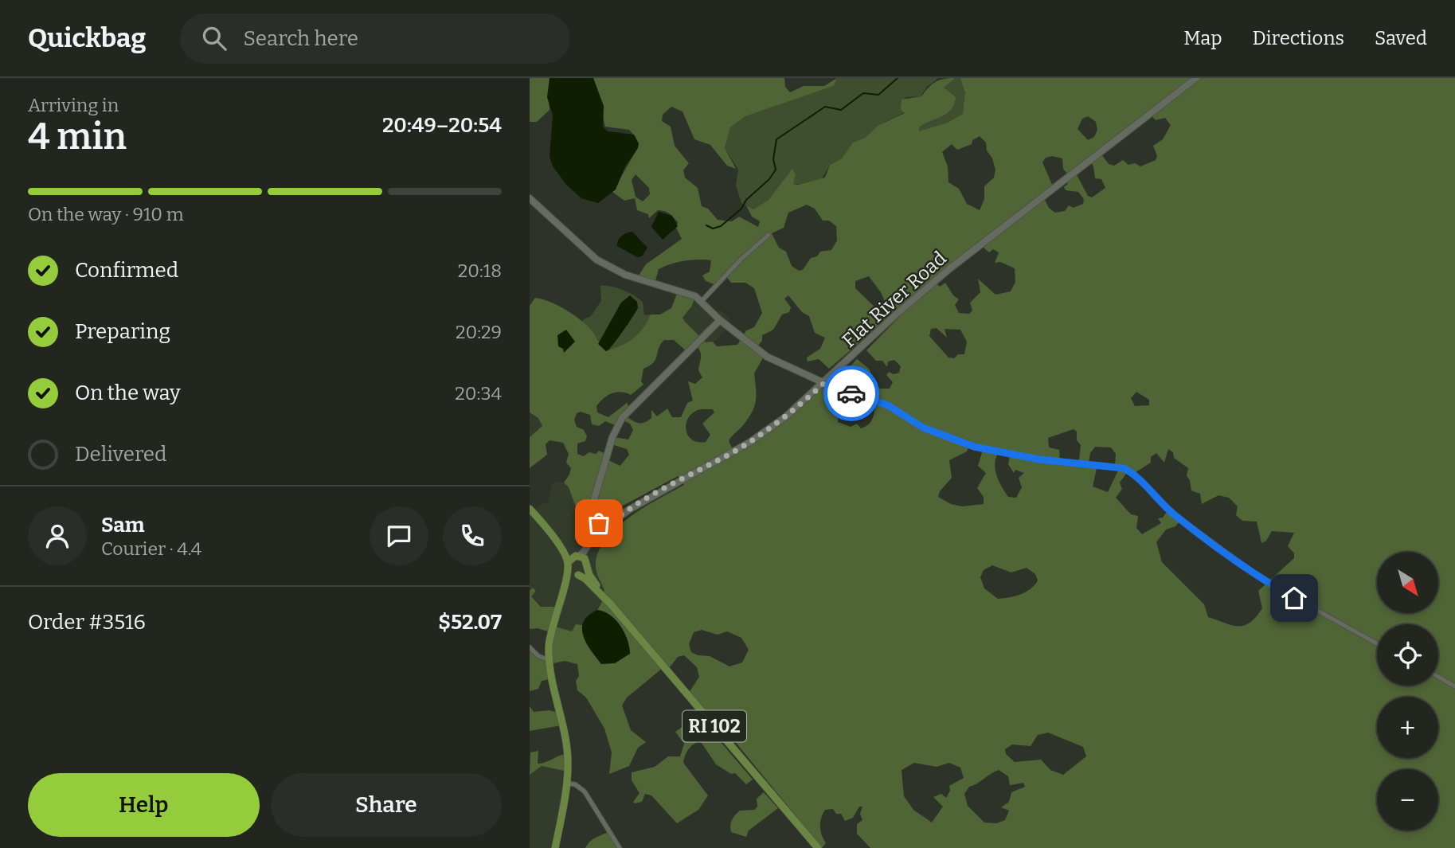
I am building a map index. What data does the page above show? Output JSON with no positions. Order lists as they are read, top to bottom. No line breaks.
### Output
{"streets":{"main road":["Flat River Road","RI 102"]},"crossings":[["Flat River Road","RI 102"]],"north":"bottom right","page":{"header":"Quickbag","search":"Search here","nav":["Map","Directions","Saved"],"heading":["4 min","Arriving in","20:49–20:54"],"panel":["Sam","Courier · 4.4","Order #3516","$52.07"],"bar":"On the way · 910 m","list":[["Confirmed","20:18"],["Preparing","20:29"],["On the way","20:34"],"Delivered"],"map_buttons":["+","−"],"buttons":["Help","Share"]}}
